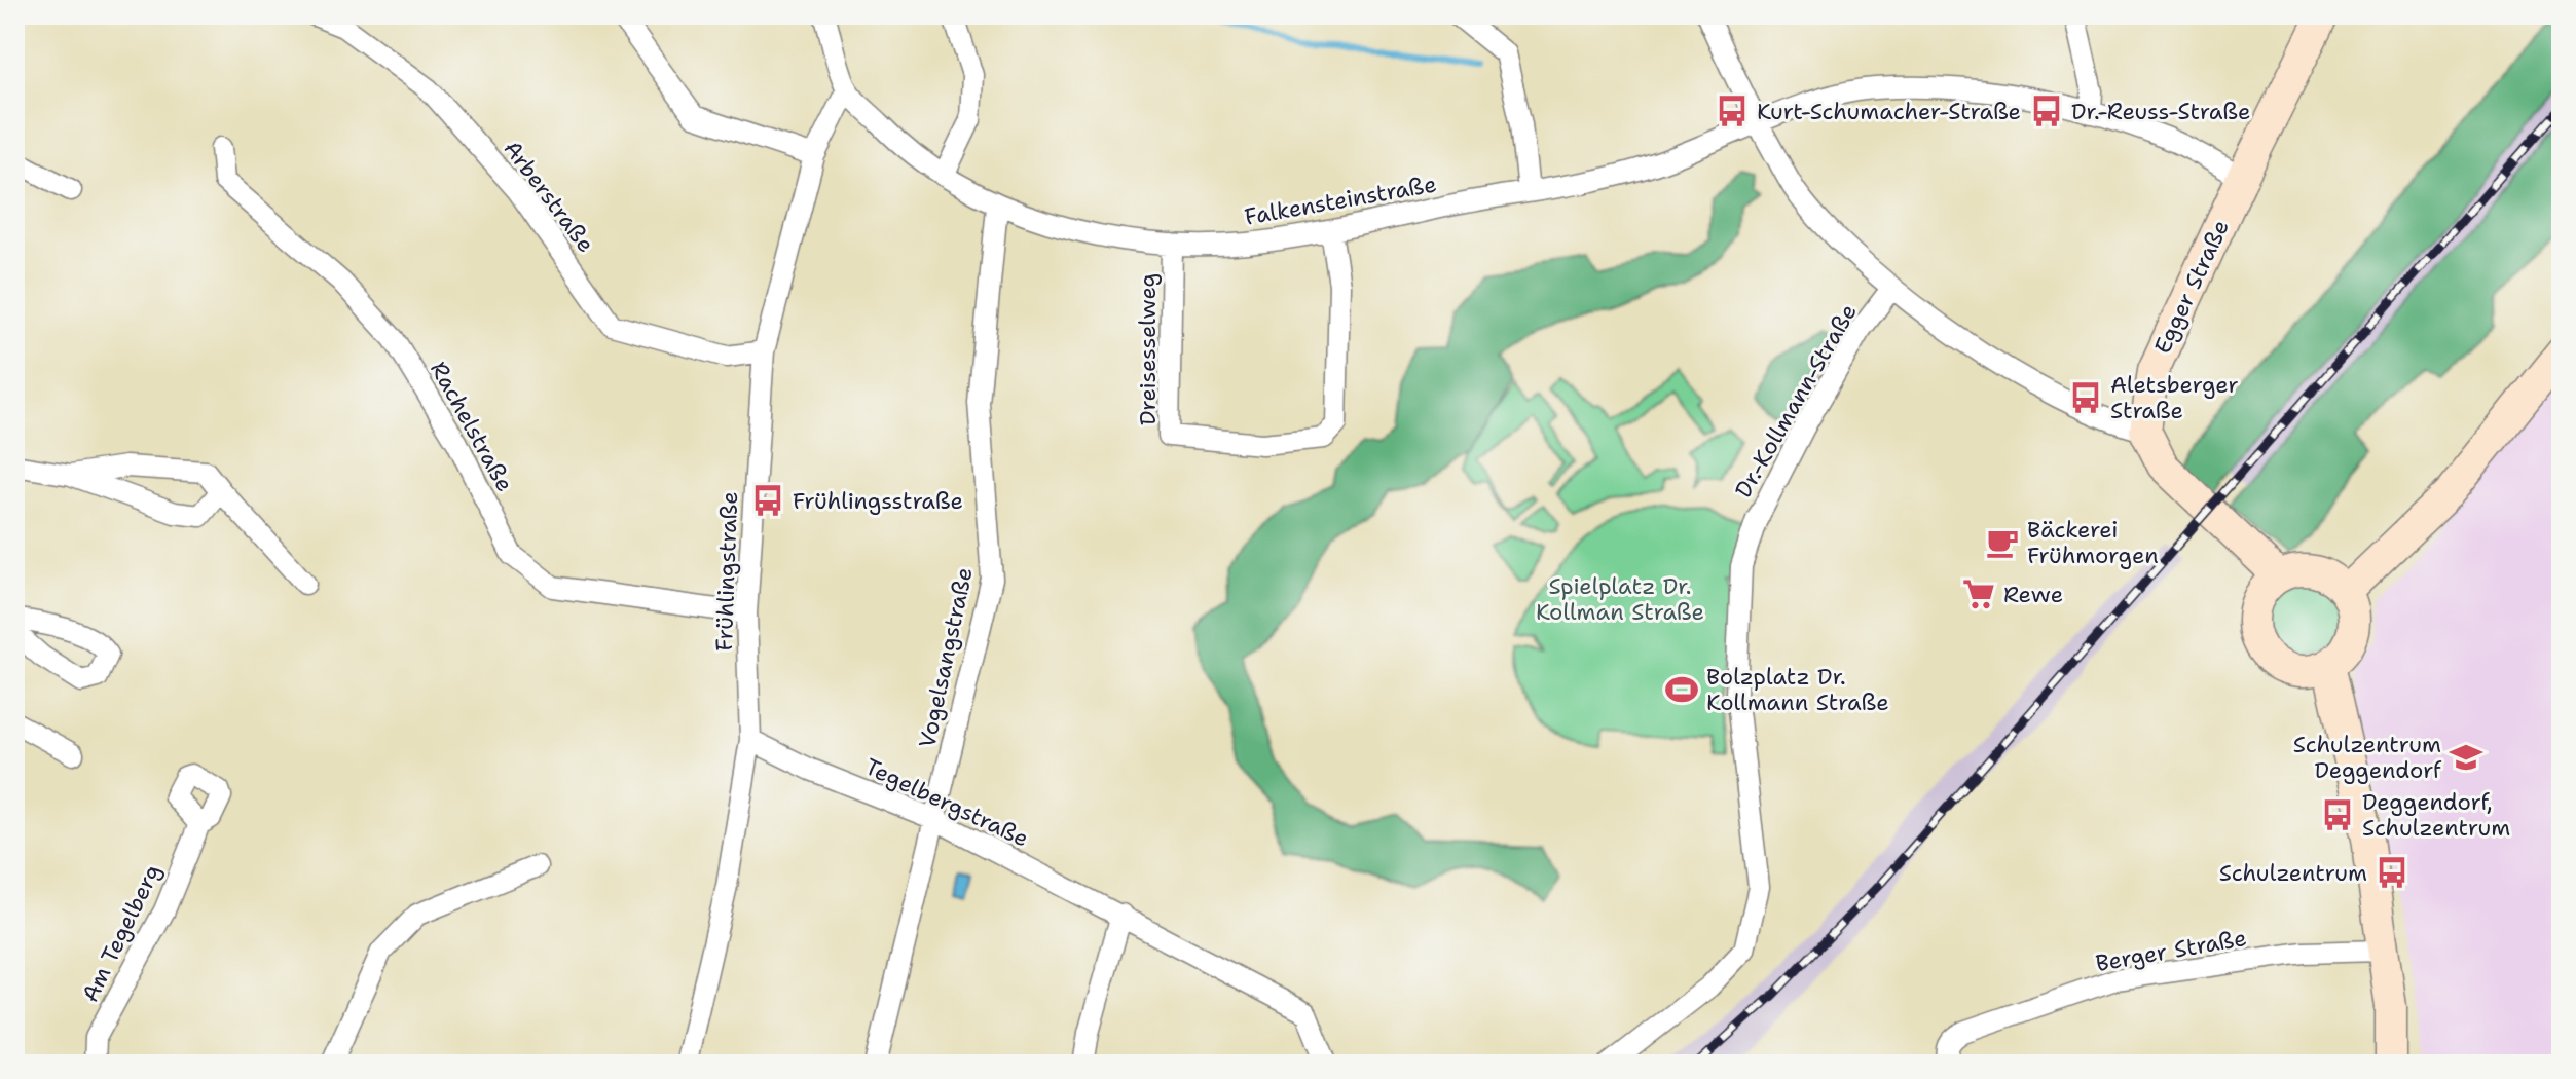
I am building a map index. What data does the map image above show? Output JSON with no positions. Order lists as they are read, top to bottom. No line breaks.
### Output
{"streets":{"street":["Arberstraße","Falkensteinstraße","Egger Straße","Dreisesselweg","Dr.-Kollmann-Straße","Rachelstraße","Frühlingstraße","Vogelsangstraße","Tegelbergstraße","Am Tegelberg","Berger Straße"]},"crossings":[["Arberstraße","Frühlingstraße"],["Falkensteinstraße","Dreisesselweg"],["Falkensteinstraße","Frühlingstraße"],["Falkensteinstraße","Vogelsangstraße"],["Rachelstraße","Frühlingstraße"],["Frühlingstraße","Tegelbergstraße"],["Vogelsangstraße","Tegelbergstraße"]],"parks":["Spielplatz Dr. Kollman Straße"],"places":{"bus stop":["Kurt-Schumacher-Straße","Dr.-Reuss-Straße","Aletsberger Straße","Frühlingsstraße","Deggendorf, Schulzentrum","Schulzentrum"],"cafe":["Bäckerei Frühmorgen"],"supermarket":["Rewe"],"sports":["Bolzplatz Dr. Kollmann Straße"],"school or university":["Schulzentrum Deggendorf"]}}
